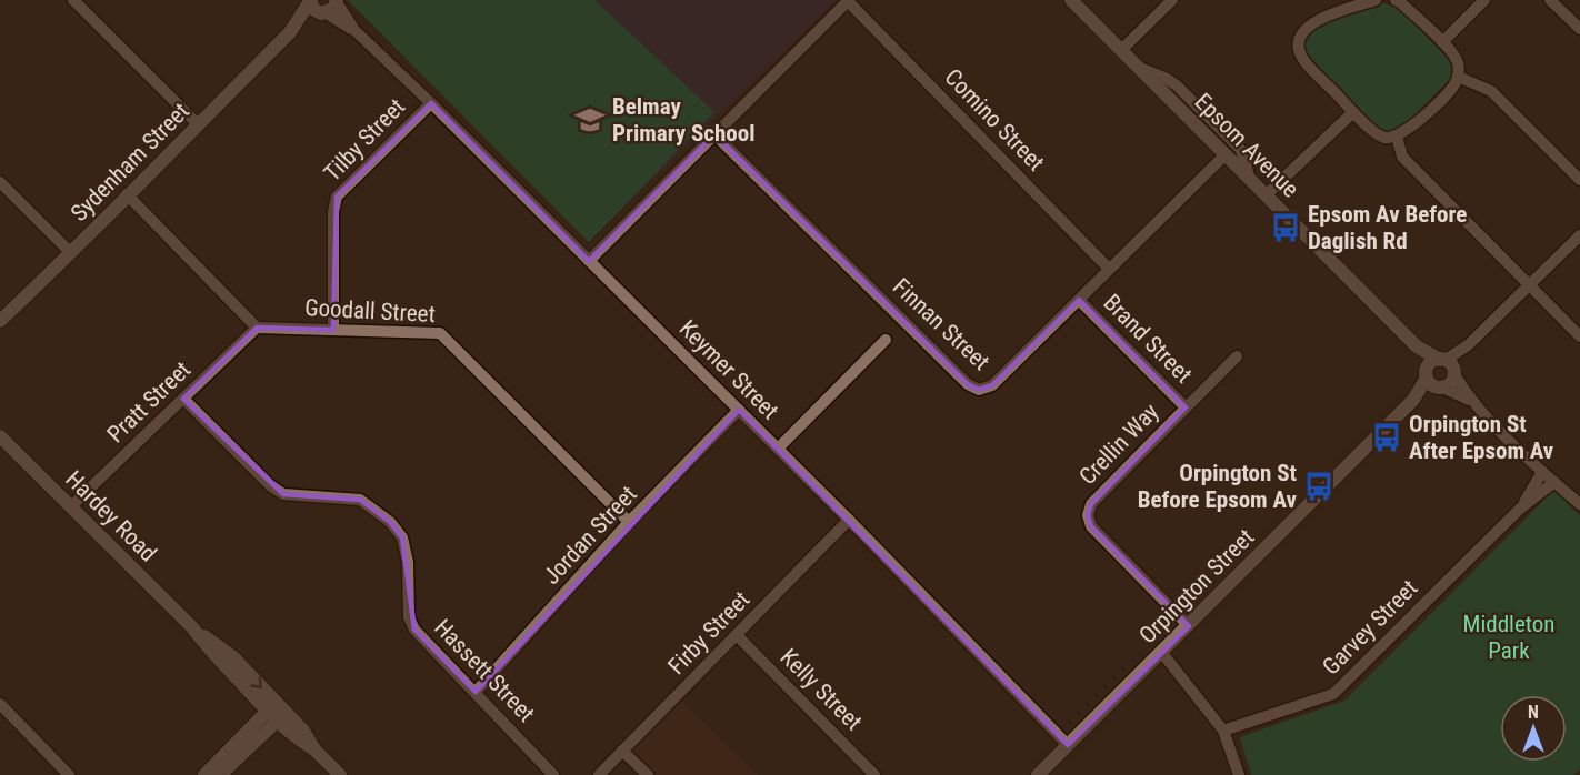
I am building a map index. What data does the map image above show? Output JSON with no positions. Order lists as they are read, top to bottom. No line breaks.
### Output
{"streets":{"street":["Comino Street","Tilby Street","Epsom Avenue","Sydenham Street","Goodall Street","Finnan Street","Brand Street","Keymer Street","Pratt Street","Crellin Way","Hardey Road","Jordan Street","Orpington Street","Garvey Street","Firby Street","Hassett Street","Kelly Street"]},"crossings":[["Comino Street","Finnan Street"],["Tilby Street","Goodall Street"],["Tilby Street","Keymer Street"],["Epsom Avenue","Finnan Street"],["Epsom Avenue","Orpington Street"],["Epsom Avenue","Garvey Street"],["Sydenham Street","Keymer Street"],["Goodall Street","Pratt Street"],["Goodall Street","Jordan Street"],["Finnan Street","Brand Street"],["Brand Street","Crellin Way"],["Keymer Street","Jordan Street"],["Keymer Street","Orpington Street"],["Keymer Street","Firby Street"],["Pratt Street","Hardey Road"],["Pratt Street","Hassett Street"],["Crellin Way","Orpington Street"],["Jordan Street","Hassett Street"],["Firby Street","Kelly Street"]],"parks":["Middleton Park"],"places":{"school or university":["Belmay Primary School"],"bus stop":["Epsom Av Before Daglish Rd","Orpington St After Epsom Av","Orpington St Before Epsom Av"]},"north":"top"}
